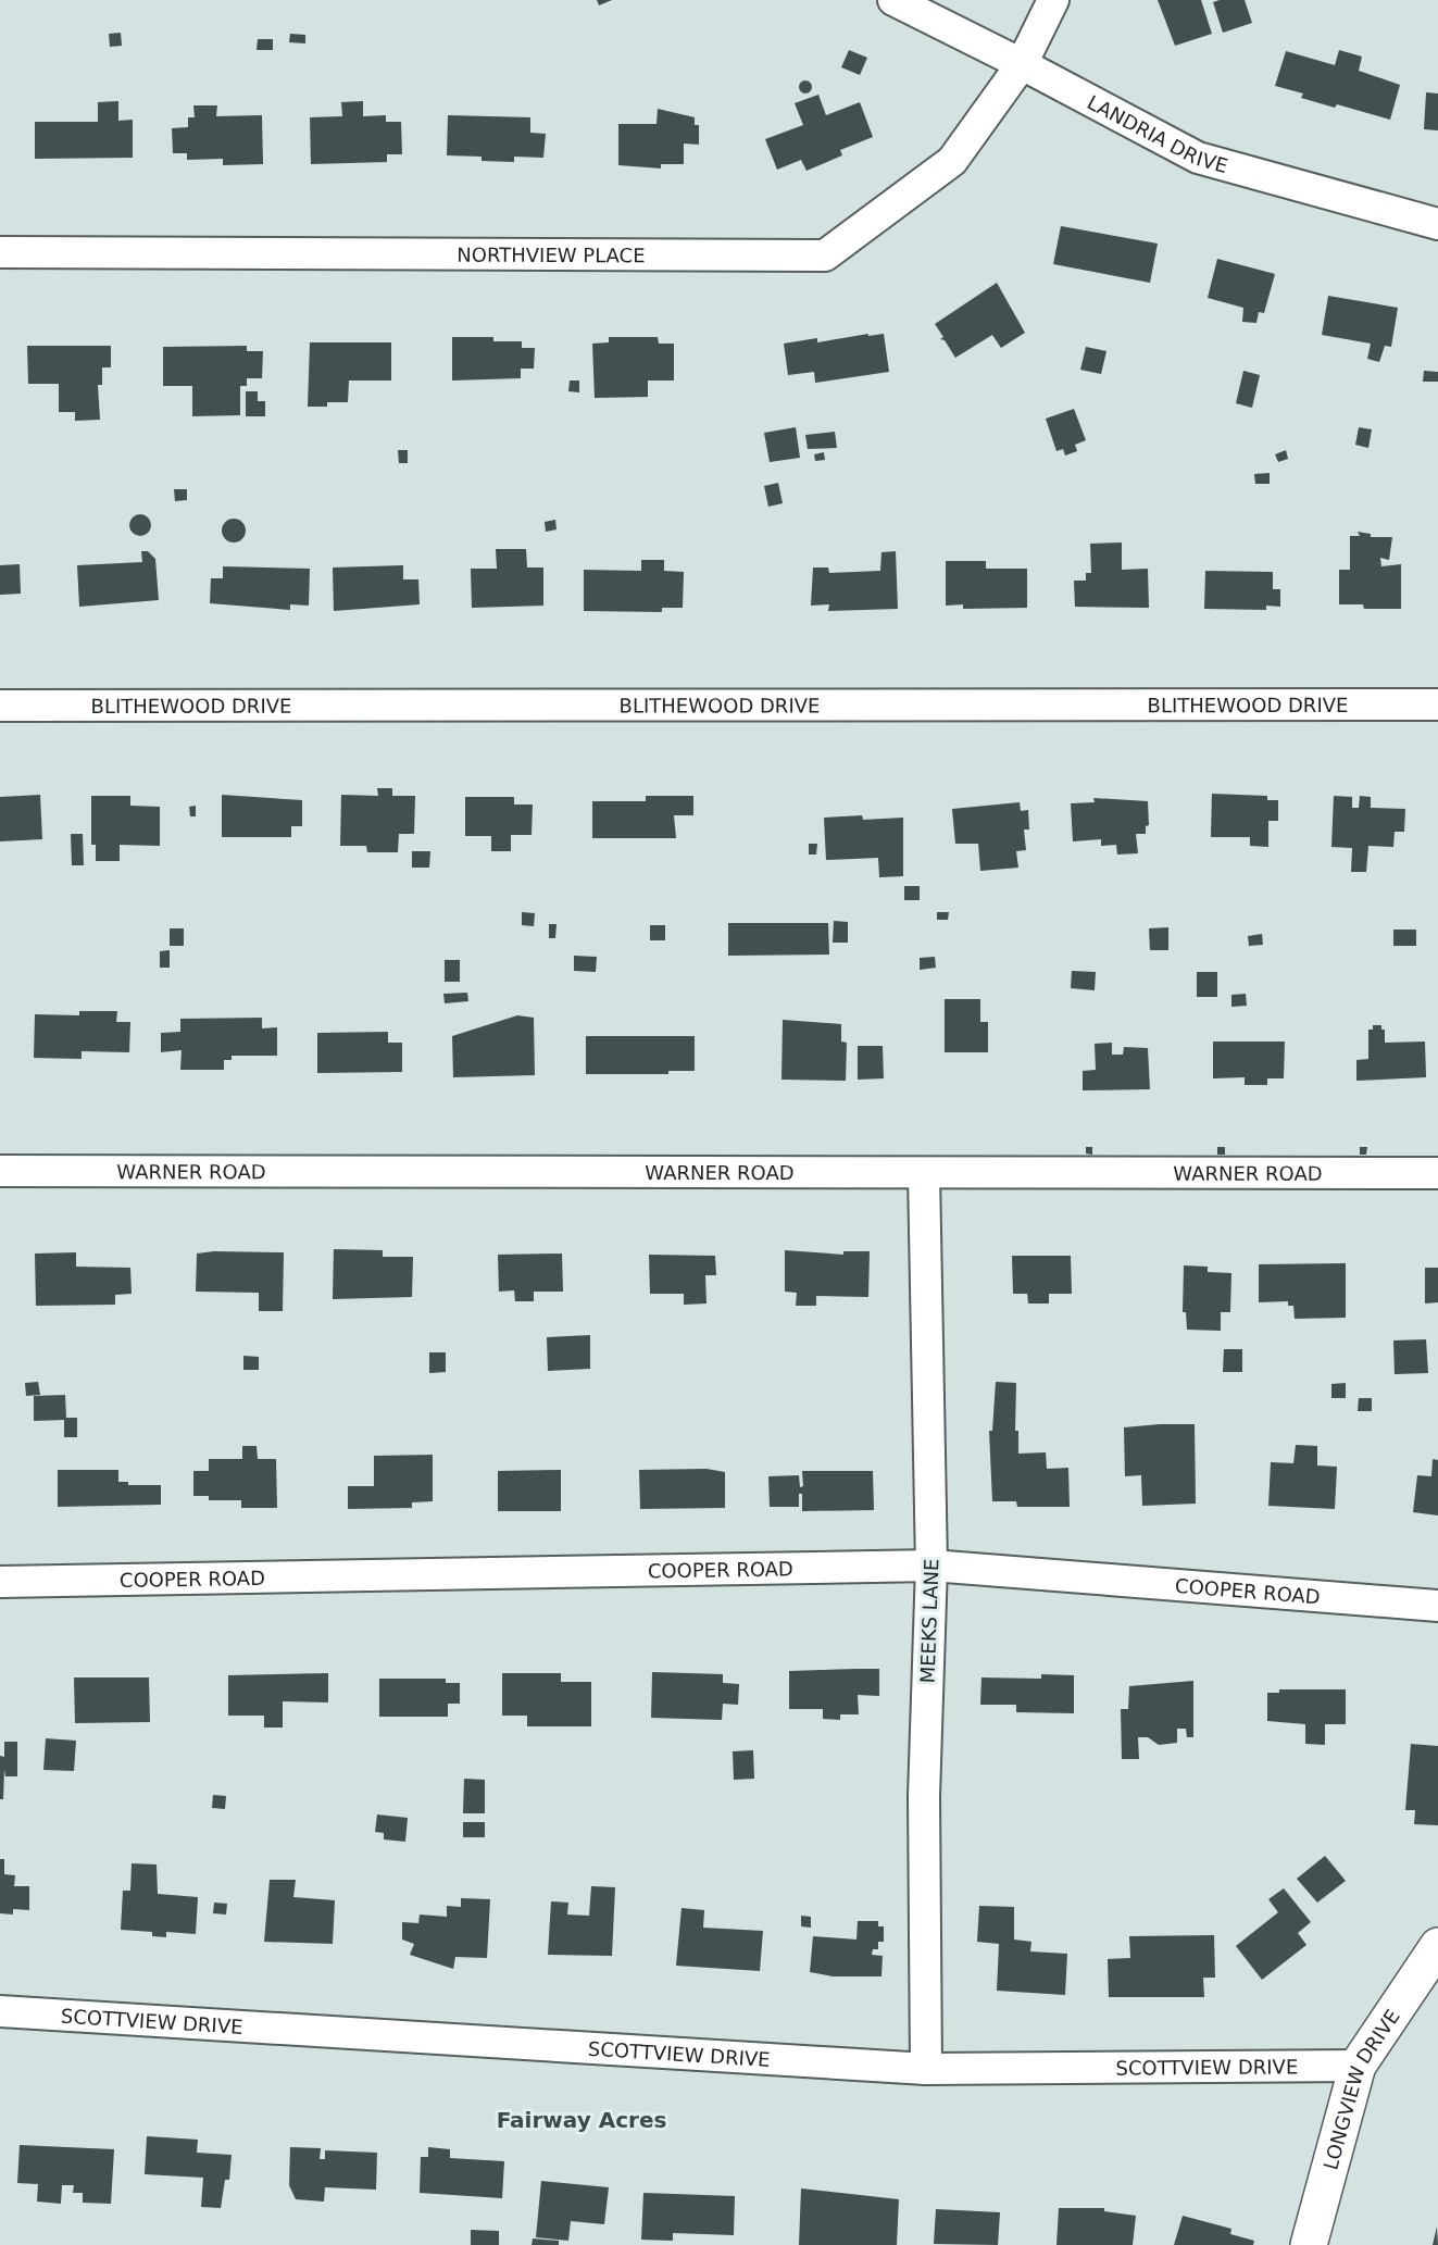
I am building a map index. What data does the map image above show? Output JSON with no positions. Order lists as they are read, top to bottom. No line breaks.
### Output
{"streets":{"street":["LANDRIA DRIVE","NORTHVIEW PLACE","BLITHEWOOD DRIVE","WARNER ROAD","COOPER ROAD","MEEKS LANE","SCOTTVIEW DRIVE","LONGVIEW DRIVE"]},"crossings":[["LANDRIA DRIVE","NORTHVIEW PLACE"],["WARNER ROAD","MEEKS LANE"],["COOPER ROAD","MEEKS LANE"],["MEEKS LANE","SCOTTVIEW DRIVE"],["SCOTTVIEW DRIVE","LONGVIEW DRIVE"]],"districts":["Fairway Acres"]}
